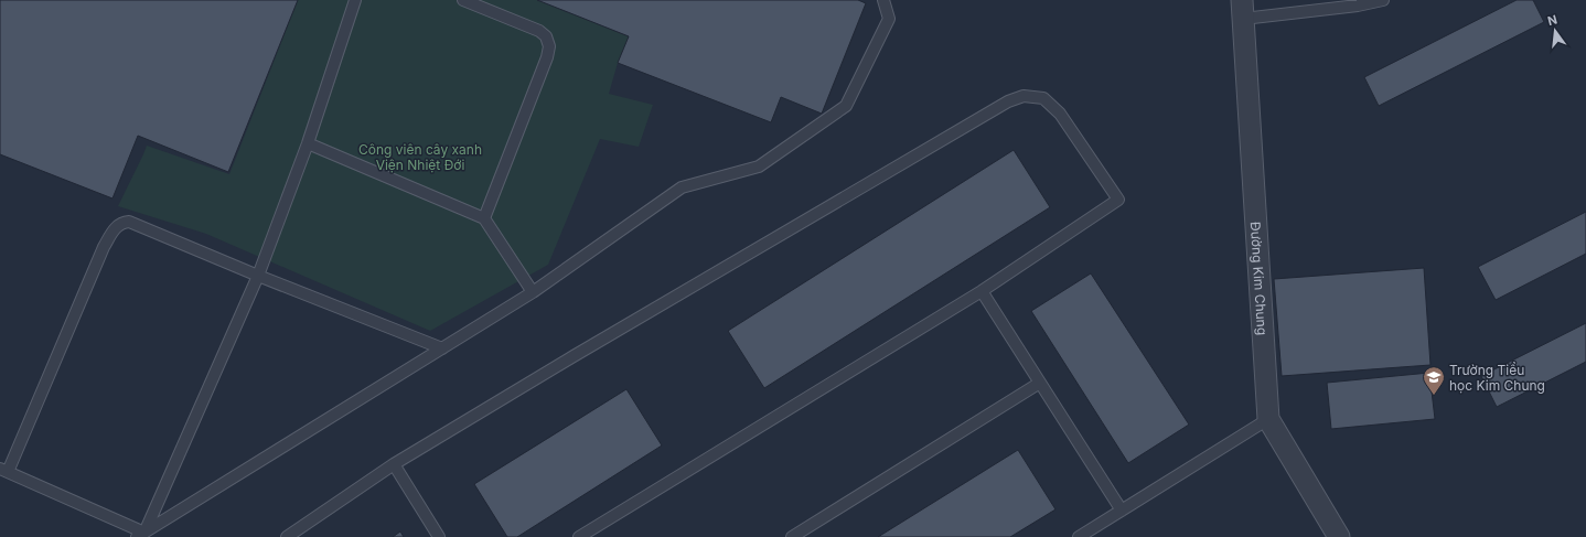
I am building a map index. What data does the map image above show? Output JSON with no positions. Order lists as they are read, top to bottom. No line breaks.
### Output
{"streets":{"street":["Đường Kim Chung"]},"parks":["Công viên cây xanh Viện Nhiệt Đới"],"places":{"school or university":["Trường Tiểu học Kim Chung"]},"north":"top"}
